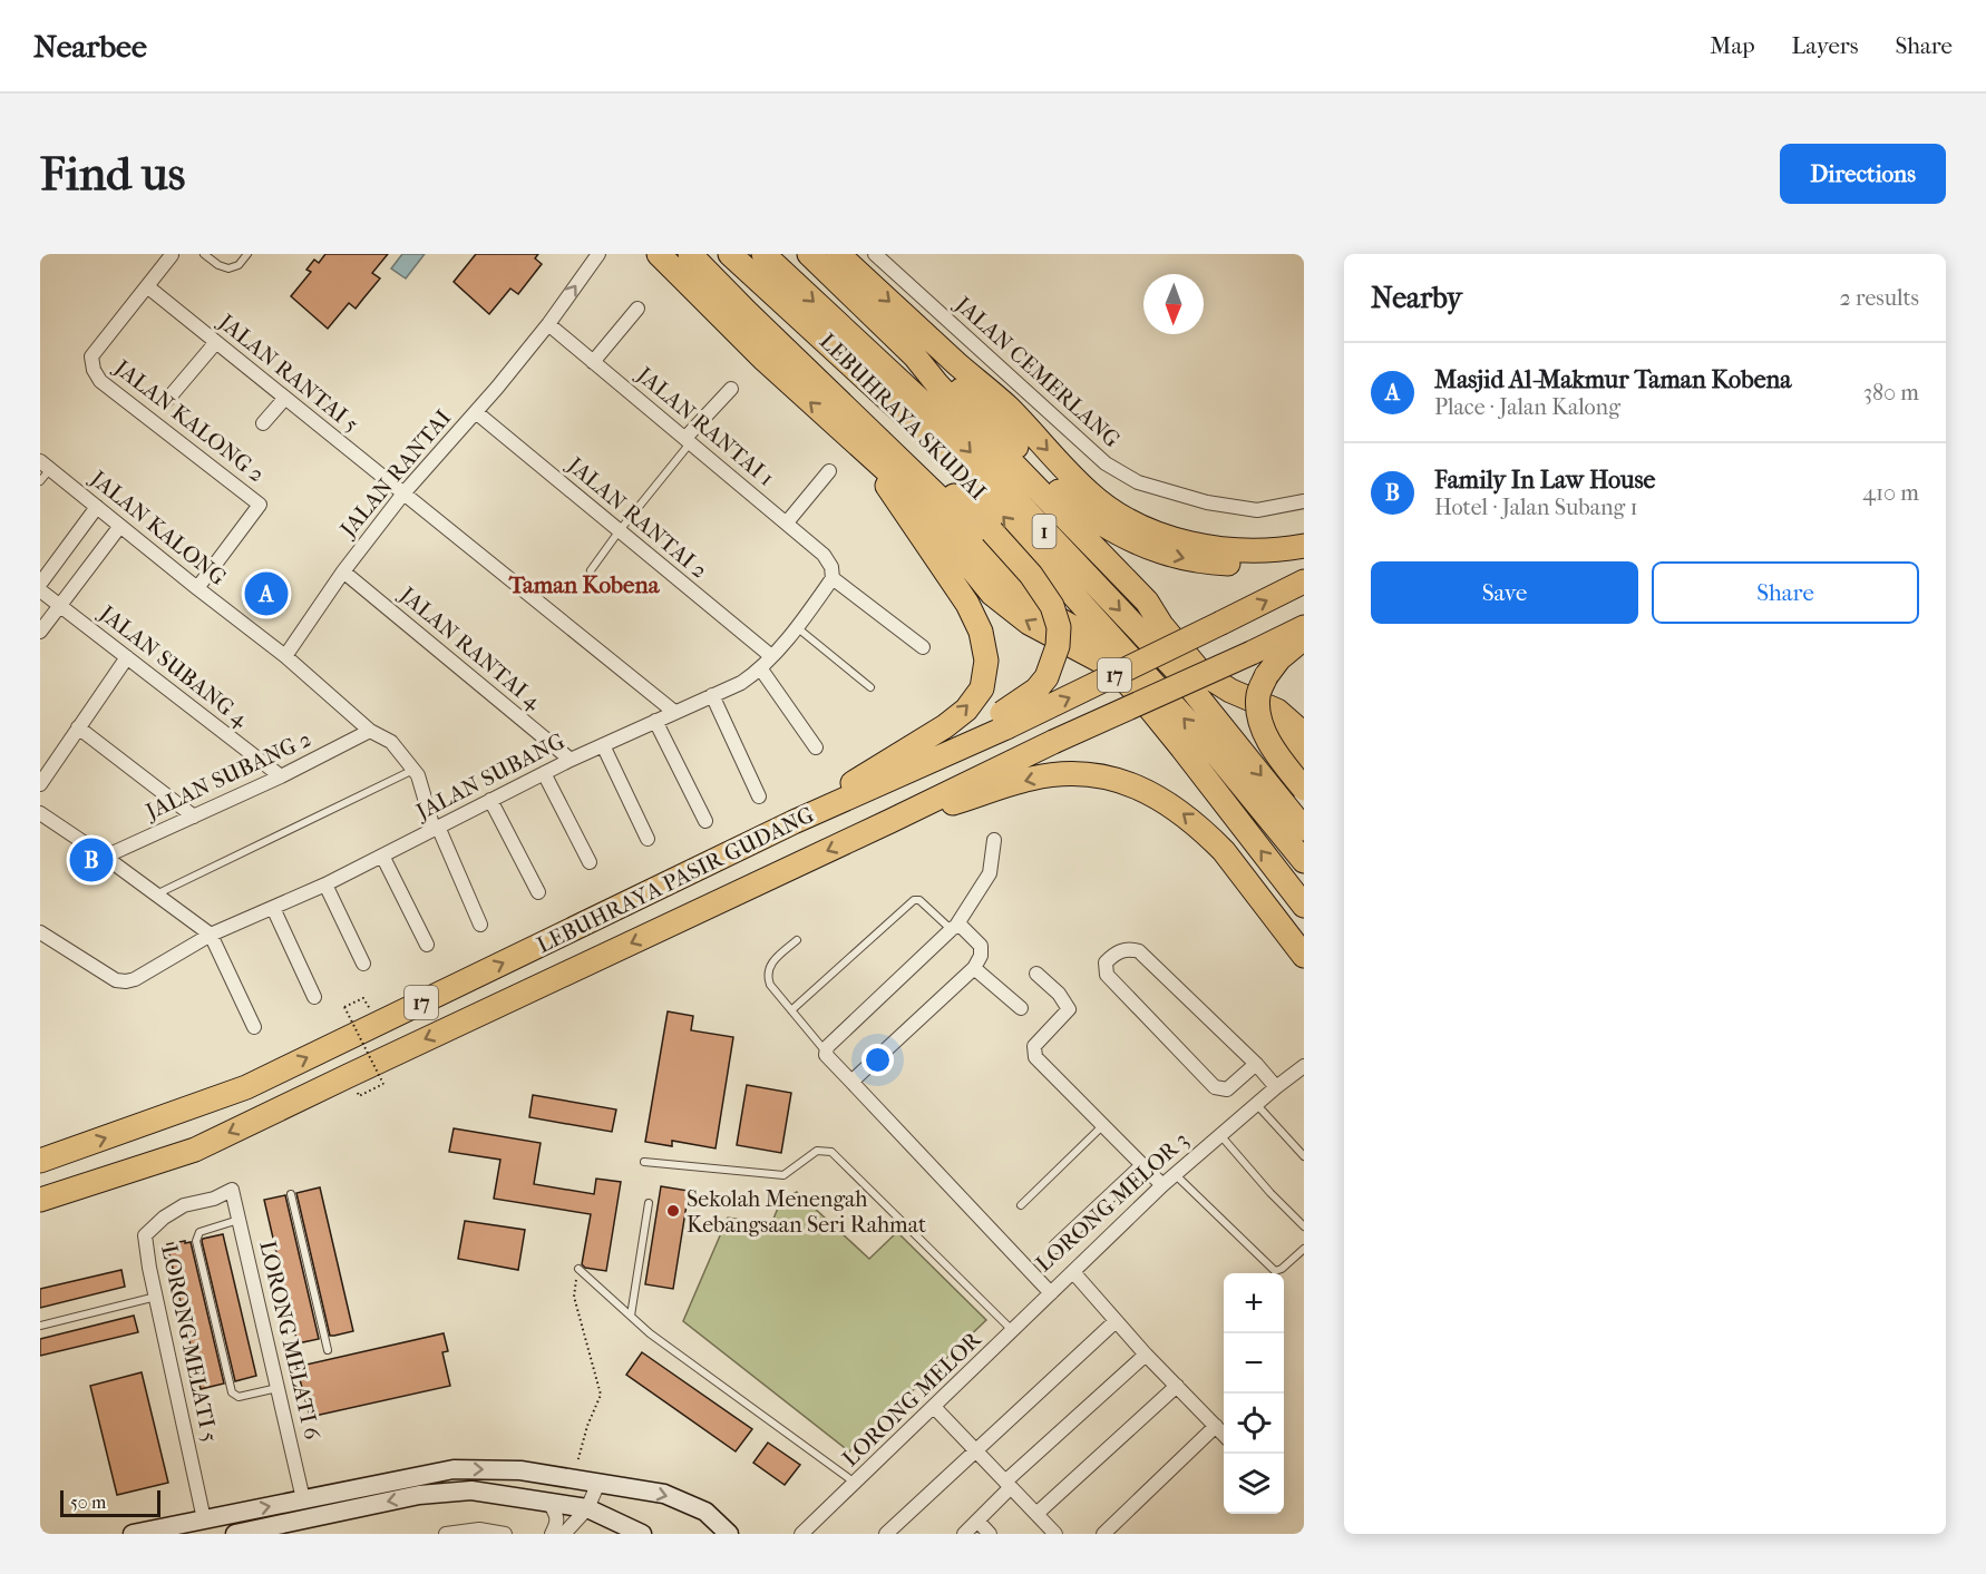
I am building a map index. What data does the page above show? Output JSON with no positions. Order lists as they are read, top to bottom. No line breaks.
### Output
{"streets":{"highway":["LEBUHRAYA SKUDAI","1","17","LEBUHRAYA PASIR GUDANG"],"street":["JALAN CEMERLANG","JALAN RANTAI 5","JALAN KALONG 2","JALAN RANTAI 1","JALAN RANTAI","JALAN RANTAI 2","JALAN KALONG","JALAN RANTAI 4","JALAN SUBANG 4","JALAN SUBANG 2","JALAN SUBANG","LORONG MELOR 3","LORONG MELATI 6","LORONG MELATI 5","LORONG MELOR"]},"crossings":[["JALAN RANTAI 5","JALAN KALONG 2"],["JALAN RANTAI 5","JALAN RANTAI"],["JALAN RANTAI 5","JALAN SUBANG"],["JALAN KALONG 2","JALAN KALONG"],["JALAN RANTAI 1","JALAN RANTAI"],["JALAN RANTAI 1","JALAN SUBANG"],["JALAN RANTAI","JALAN RANTAI 2"],["JALAN RANTAI","JALAN KALONG"],["JALAN RANTAI","JALAN RANTAI 4"],["JALAN RANTAI 2","JALAN SUBANG"],["JALAN KALONG","JALAN SUBANG 2"],["JALAN KALONG","JALAN SUBANG"],["JALAN RANTAI 4","JALAN SUBANG"],["JALAN SUBANG 4","JALAN SUBANG 2"],["LORONG MELOR 3","LORONG MELOR"],["LORONG MELATI 6","LORONG MELATI 5"]],"districts":["Taman Kobena"],"places":["Sekolah Menengah Kebangsaan Seri Rahmat"],"scale_bar":"50 m","north":"bottom","page":{"header":"Nearbee","nav":["Map","Layers","Share"],"buttons":["Directions",["Save","Share"]],"title":"Find us","heading":["Nearby","2 results"],"list":[{"mark":"A","name":"Masjid Al-Makmur Taman Kobena","note":"Place · Jalan Kalong","value":"380 m"},{"mark":"B","name":"Family In Law House","note":"Hotel · Jalan Subang 1","value":"410 m"}],"pins":["A","B"],"map_buttons":["+","−"],"scale":"50 m"}}
